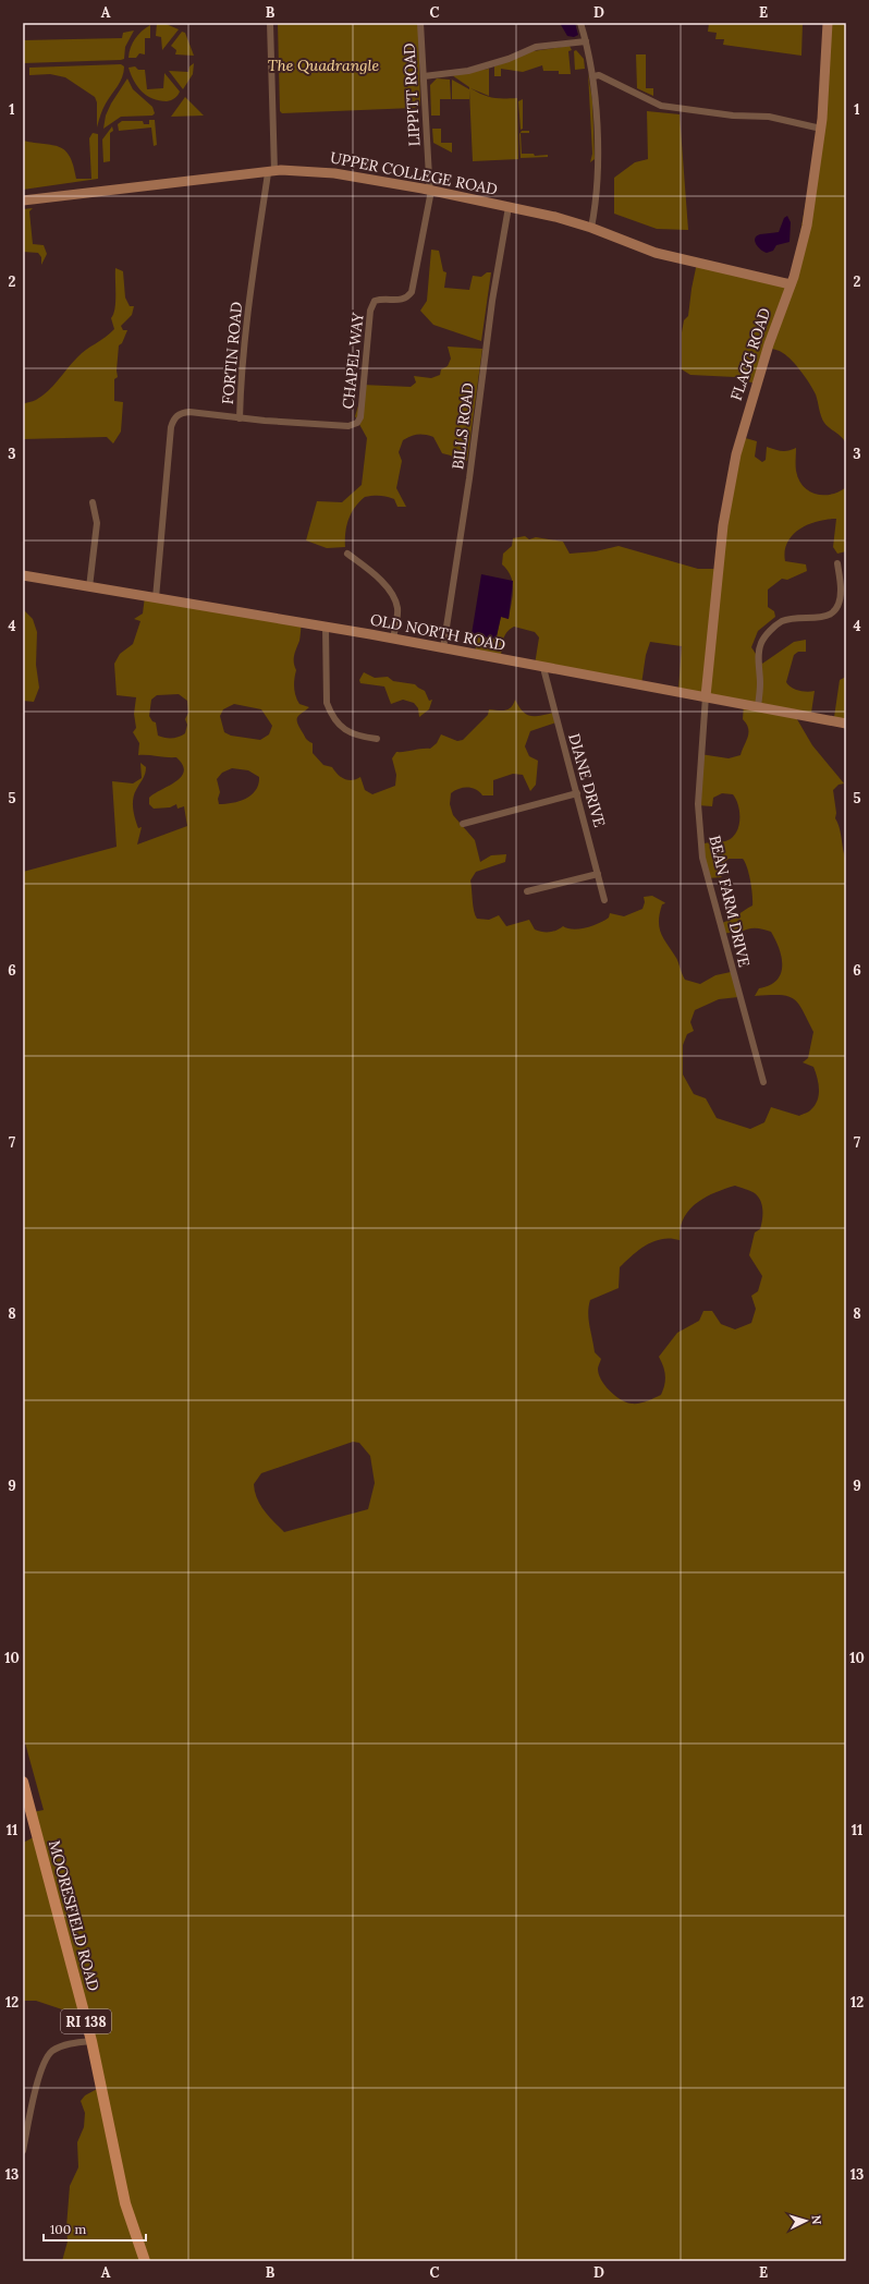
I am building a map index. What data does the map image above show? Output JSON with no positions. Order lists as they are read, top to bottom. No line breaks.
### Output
{"streets":{"main road":["MOORESFIELD ROAD","RI 138"],"street":["LIPPITT ROAD","UPPER COLLEGE ROAD","FORTIN ROAD","FLAGG ROAD","CHAPEL WAY","BILLS ROAD","OLD NORTH ROAD","DIANE DRIVE","BEAN FARM DRIVE"]},"crossings":[["LIPPITT ROAD","UPPER COLLEGE ROAD"],["LIPPITT ROAD","CHAPEL WAY"],["UPPER COLLEGE ROAD","FORTIN ROAD"],["UPPER COLLEGE ROAD","FLAGG ROAD"],["UPPER COLLEGE ROAD","CHAPEL WAY"],["UPPER COLLEGE ROAD","BILLS ROAD"],["FORTIN ROAD","CHAPEL WAY"],["FORTIN ROAD","OLD NORTH ROAD"],["FLAGG ROAD","OLD NORTH ROAD"],["FLAGG ROAD","BEAN FARM DRIVE"],["BILLS ROAD","OLD NORTH ROAD"],["OLD NORTH ROAD","DIANE DRIVE"],["OLD NORTH ROAD","BEAN FARM DRIVE"]],"parks":["The Quadrangle"],"scale_bar":"100 m","north":"right","grid":{"columns":["A","B","C","D","E"],"rows":["1","2","3","4","5","6","7","8","9","10","11","12","13"]}}
